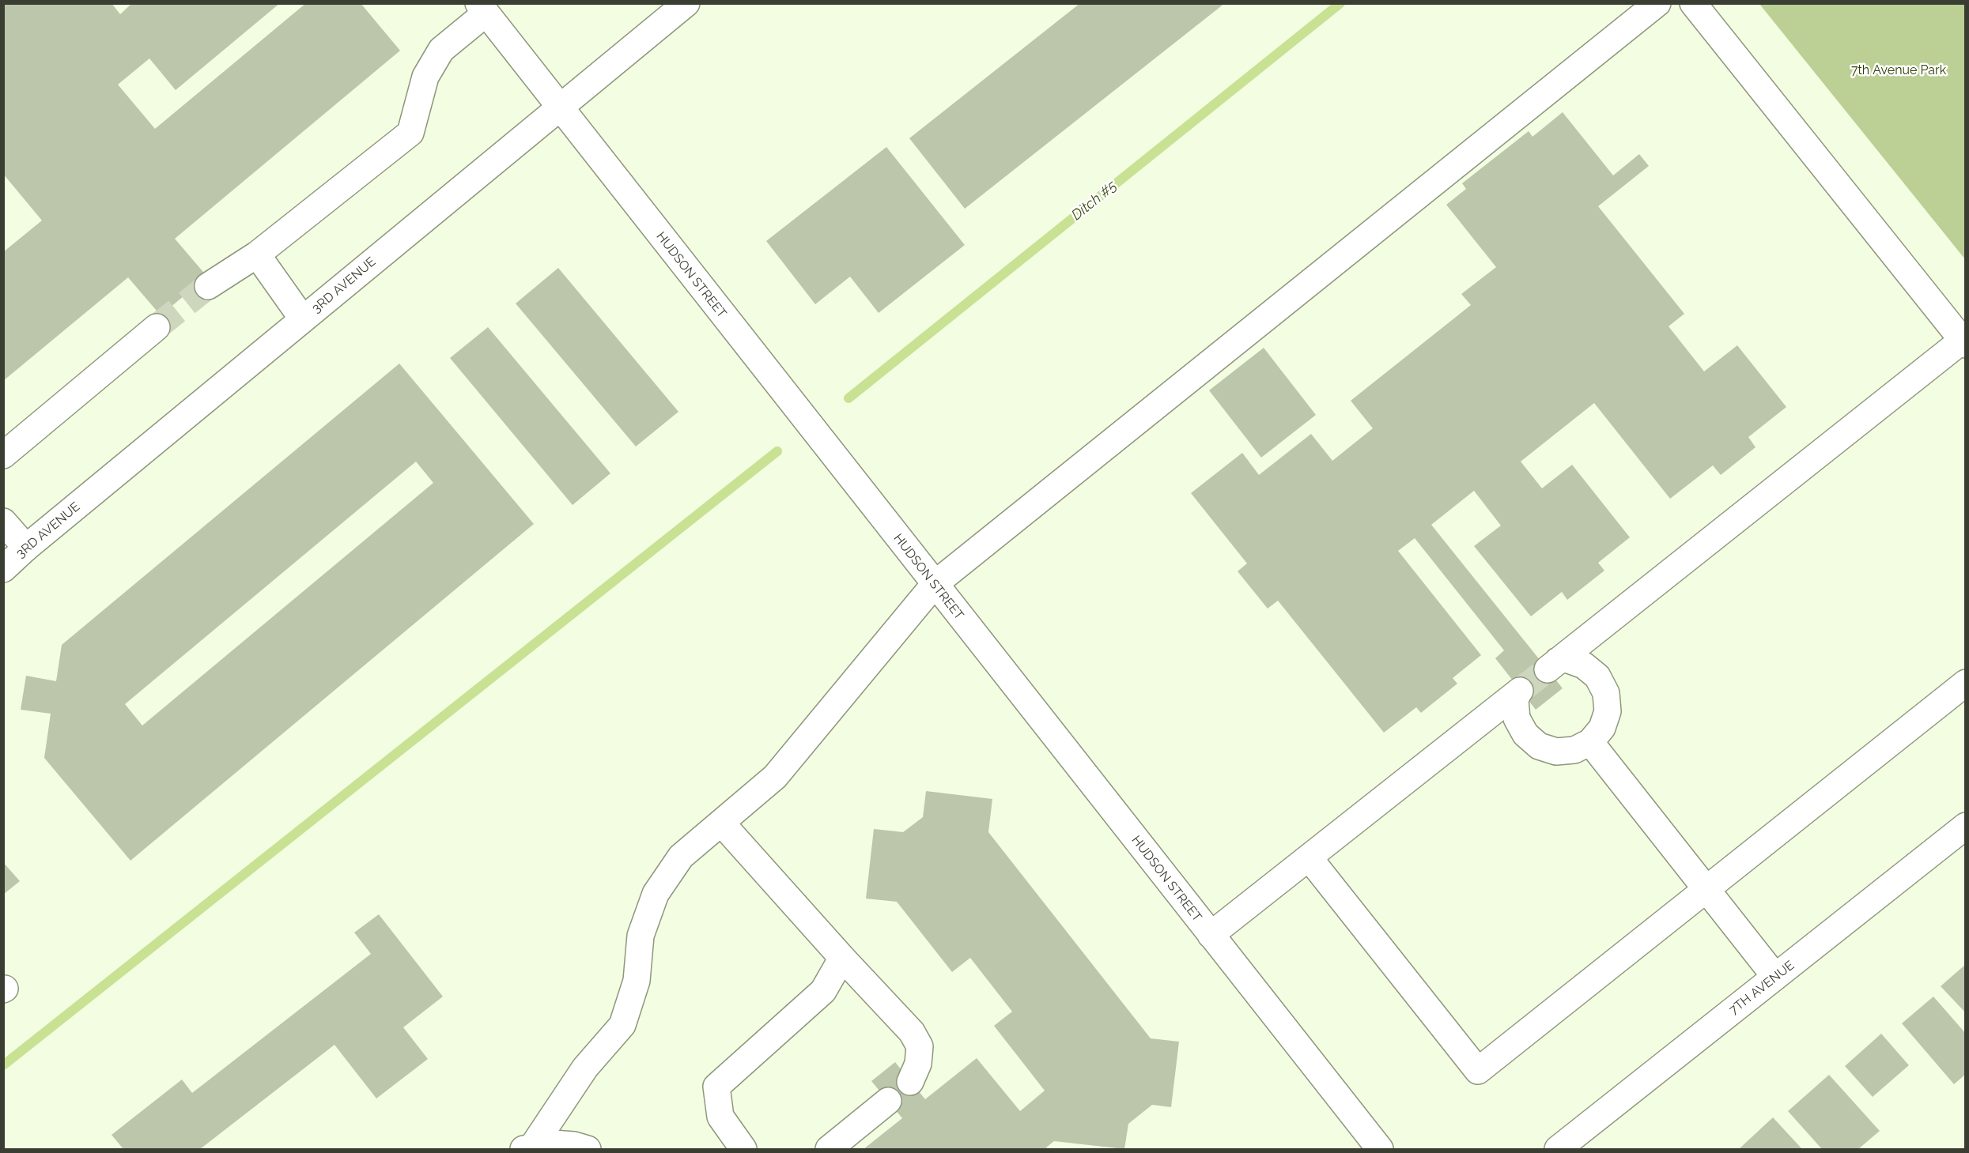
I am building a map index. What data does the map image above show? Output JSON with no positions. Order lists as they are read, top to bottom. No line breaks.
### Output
{"streets":{"street":["HUDSON STREET","3RD AVENUE","7TH AVENUE"]},"crossings":[["HUDSON STREET","3RD AVENUE"]],"water":["Ditch #5"],"parks":["7th Avenue Park"]}
